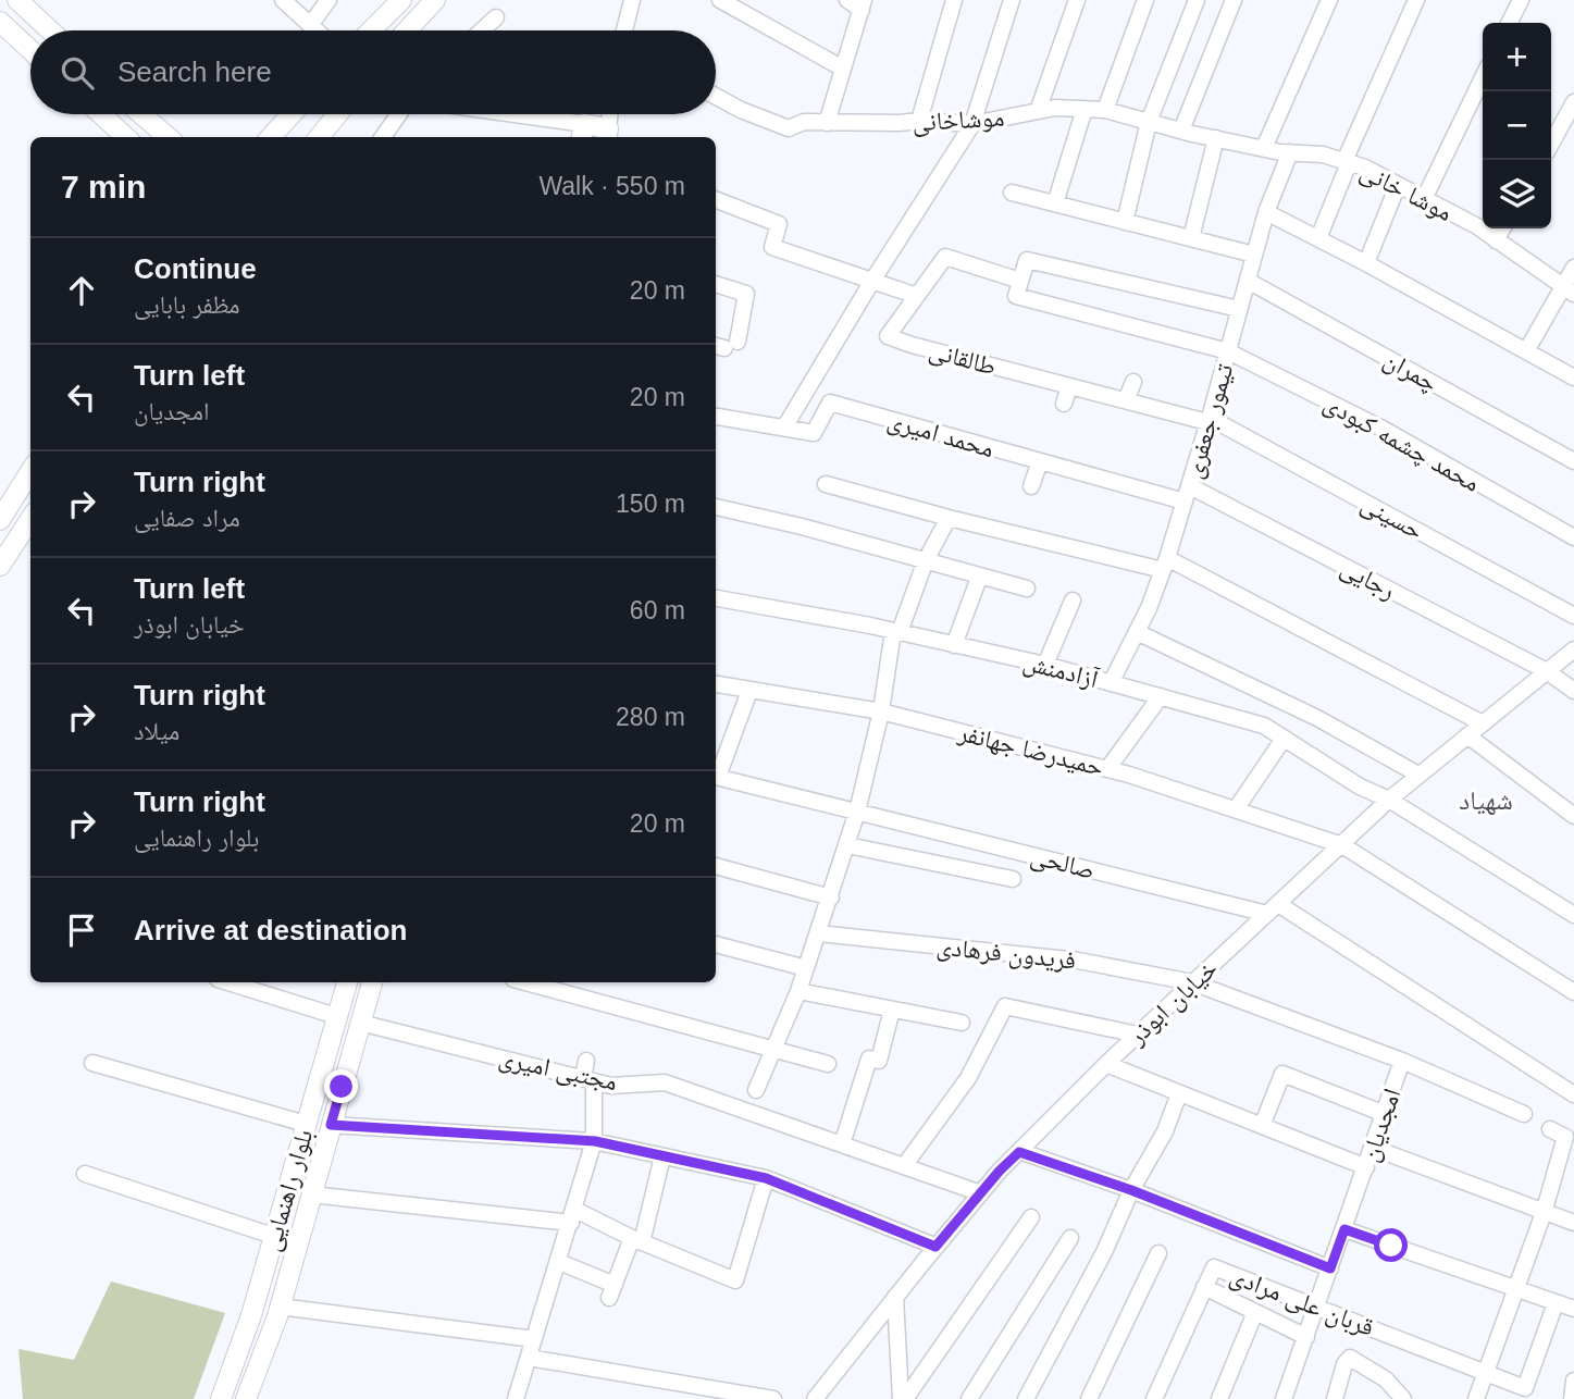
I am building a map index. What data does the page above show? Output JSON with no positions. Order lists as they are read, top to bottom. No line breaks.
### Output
{"streets":{"main road":["بلوار راهنمایی"],"street":["موشاخانی","موشا خانی","طالقانی","چمران","تیمور جعفری","محمد امیری","محمد چشمه کبودی","حسینی","رجایی","آزادمنش","حمیدرضا جهانفر","صالحی","فریدون فرهادی","خیابان ابوذر","مجتبی امیری","امجدیان","قربان علی مرادی"]},"crossings":[["موشاخانی","موشا خانی"],["موشا خانی","تیمور جعفری"],["طالقانی","تیمور جعفری"],["طالقانی","محمد چشمه کبودی"],["طالقانی","حسینی"],["چمران","تیمور جعفری"],["تیمور جعفری","محمد امیری"],["تیمور جعفری","محمد چشمه کبودی"],["تیمور جعفری","حسینی"],["تیمور جعفری","رجایی"],["تیمور جعفری","آزادمنش"],["محمد امیری","رجایی"],["رجایی","خیابان ابوذر"],["آزادمنش","خیابان ابوذر"],["حمیدرضا جهانفر","خیابان ابوذر"],["صالحی","خیابان ابوذر"],["فریدون فرهادی","خیابان ابوذر"],["فریدون فرهادی","امجدیان"],["خیابان ابوذر","مجتبی امیری"],["خیابان ابوذر","امجدیان"],["مجتبی امیری","بلوار راهنمایی"],["امجدیان","قربان علی مرادی"]],"districts":["شهیاد"],"page":{"map_buttons":["+","−"],"search":"Search here","heading":["7 min","Walk · 550 m"],"list":[["Continue","مظفر بابایی","20 m"],["Turn left","امجدیان","20 m"],["Turn right","مراد صفایی","150 m"],["Turn left","خیابان ابوذر","60 m"],["Turn right","میلاد","280 m"],["Turn right","بلوار راهنمایی","20 m"],"Arrive at destination"]}}
